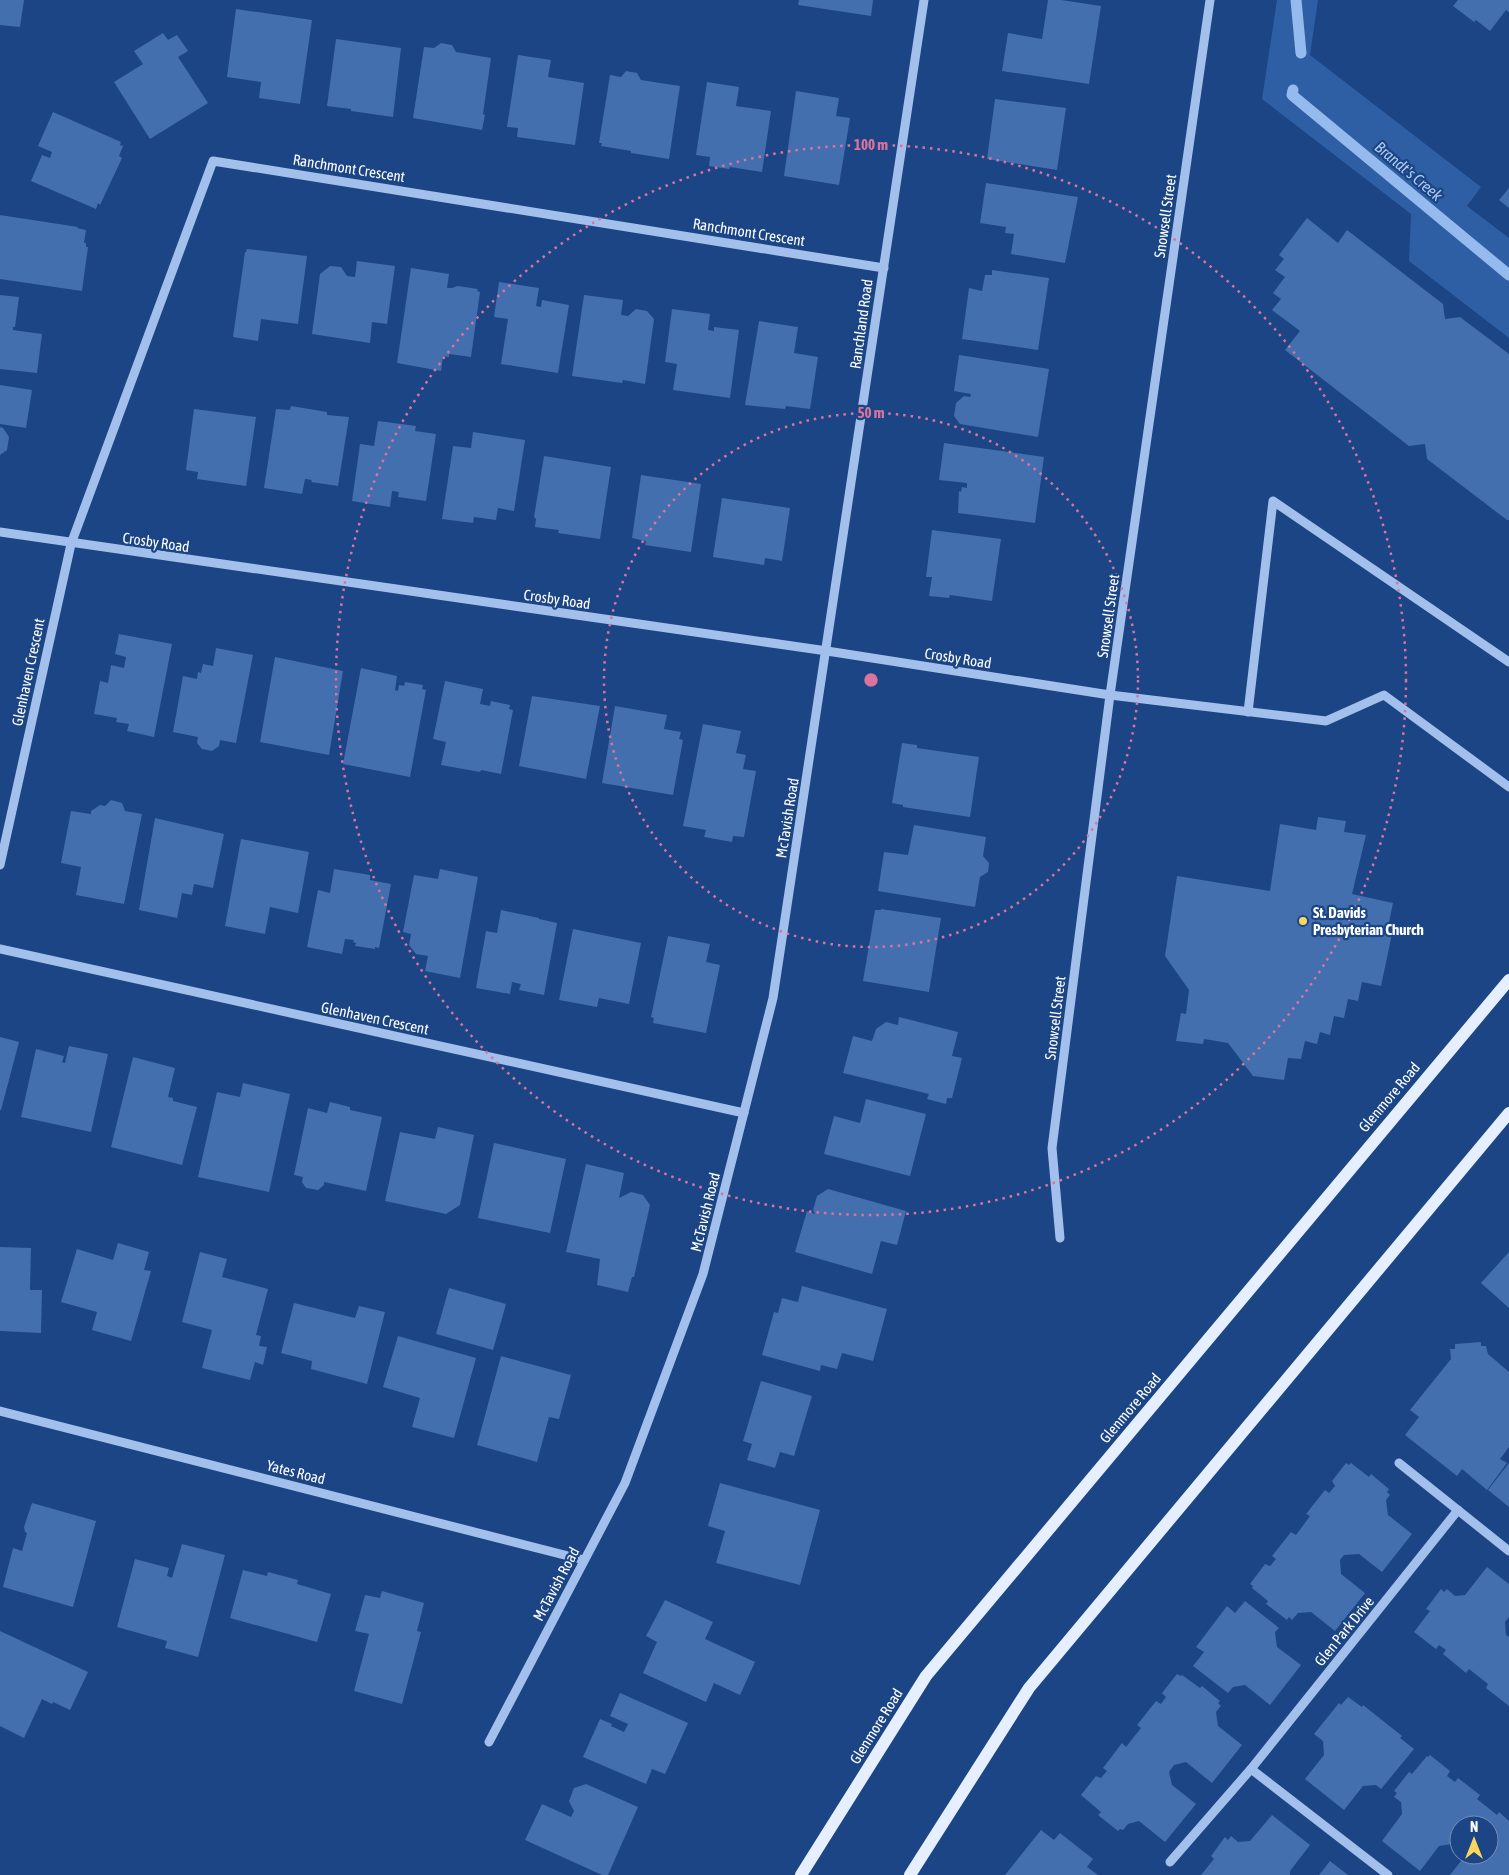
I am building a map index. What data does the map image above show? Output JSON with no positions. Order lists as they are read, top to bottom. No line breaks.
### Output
{"streets":{"main road":["Glenmore Road"],"street":["Ranchmont Crescent","Snowsell Street","Ranchland Road","Crosby Road","Glenhaven Crescent","McTavish Road","Yates Road","Glen Park Drive"]},"crossings":[["Ranchmont Crescent","Ranchland Road"],["Ranchmont Crescent","Crosby Road"],["Ranchmont Crescent","Glenhaven Crescent"],["Snowsell Street","Crosby Road"],["Ranchland Road","Crosby Road"],["Ranchland Road","McTavish Road"],["Crosby Road","Glenhaven Crescent"],["Crosby Road","McTavish Road"],["Glenhaven Crescent","McTavish Road"],["McTavish Road","Yates Road"]],"water":["Brandt's Creek"],"places":["St. Davids Presbyterian Church"],"north":"top","rings":["100 m","50 m"]}
